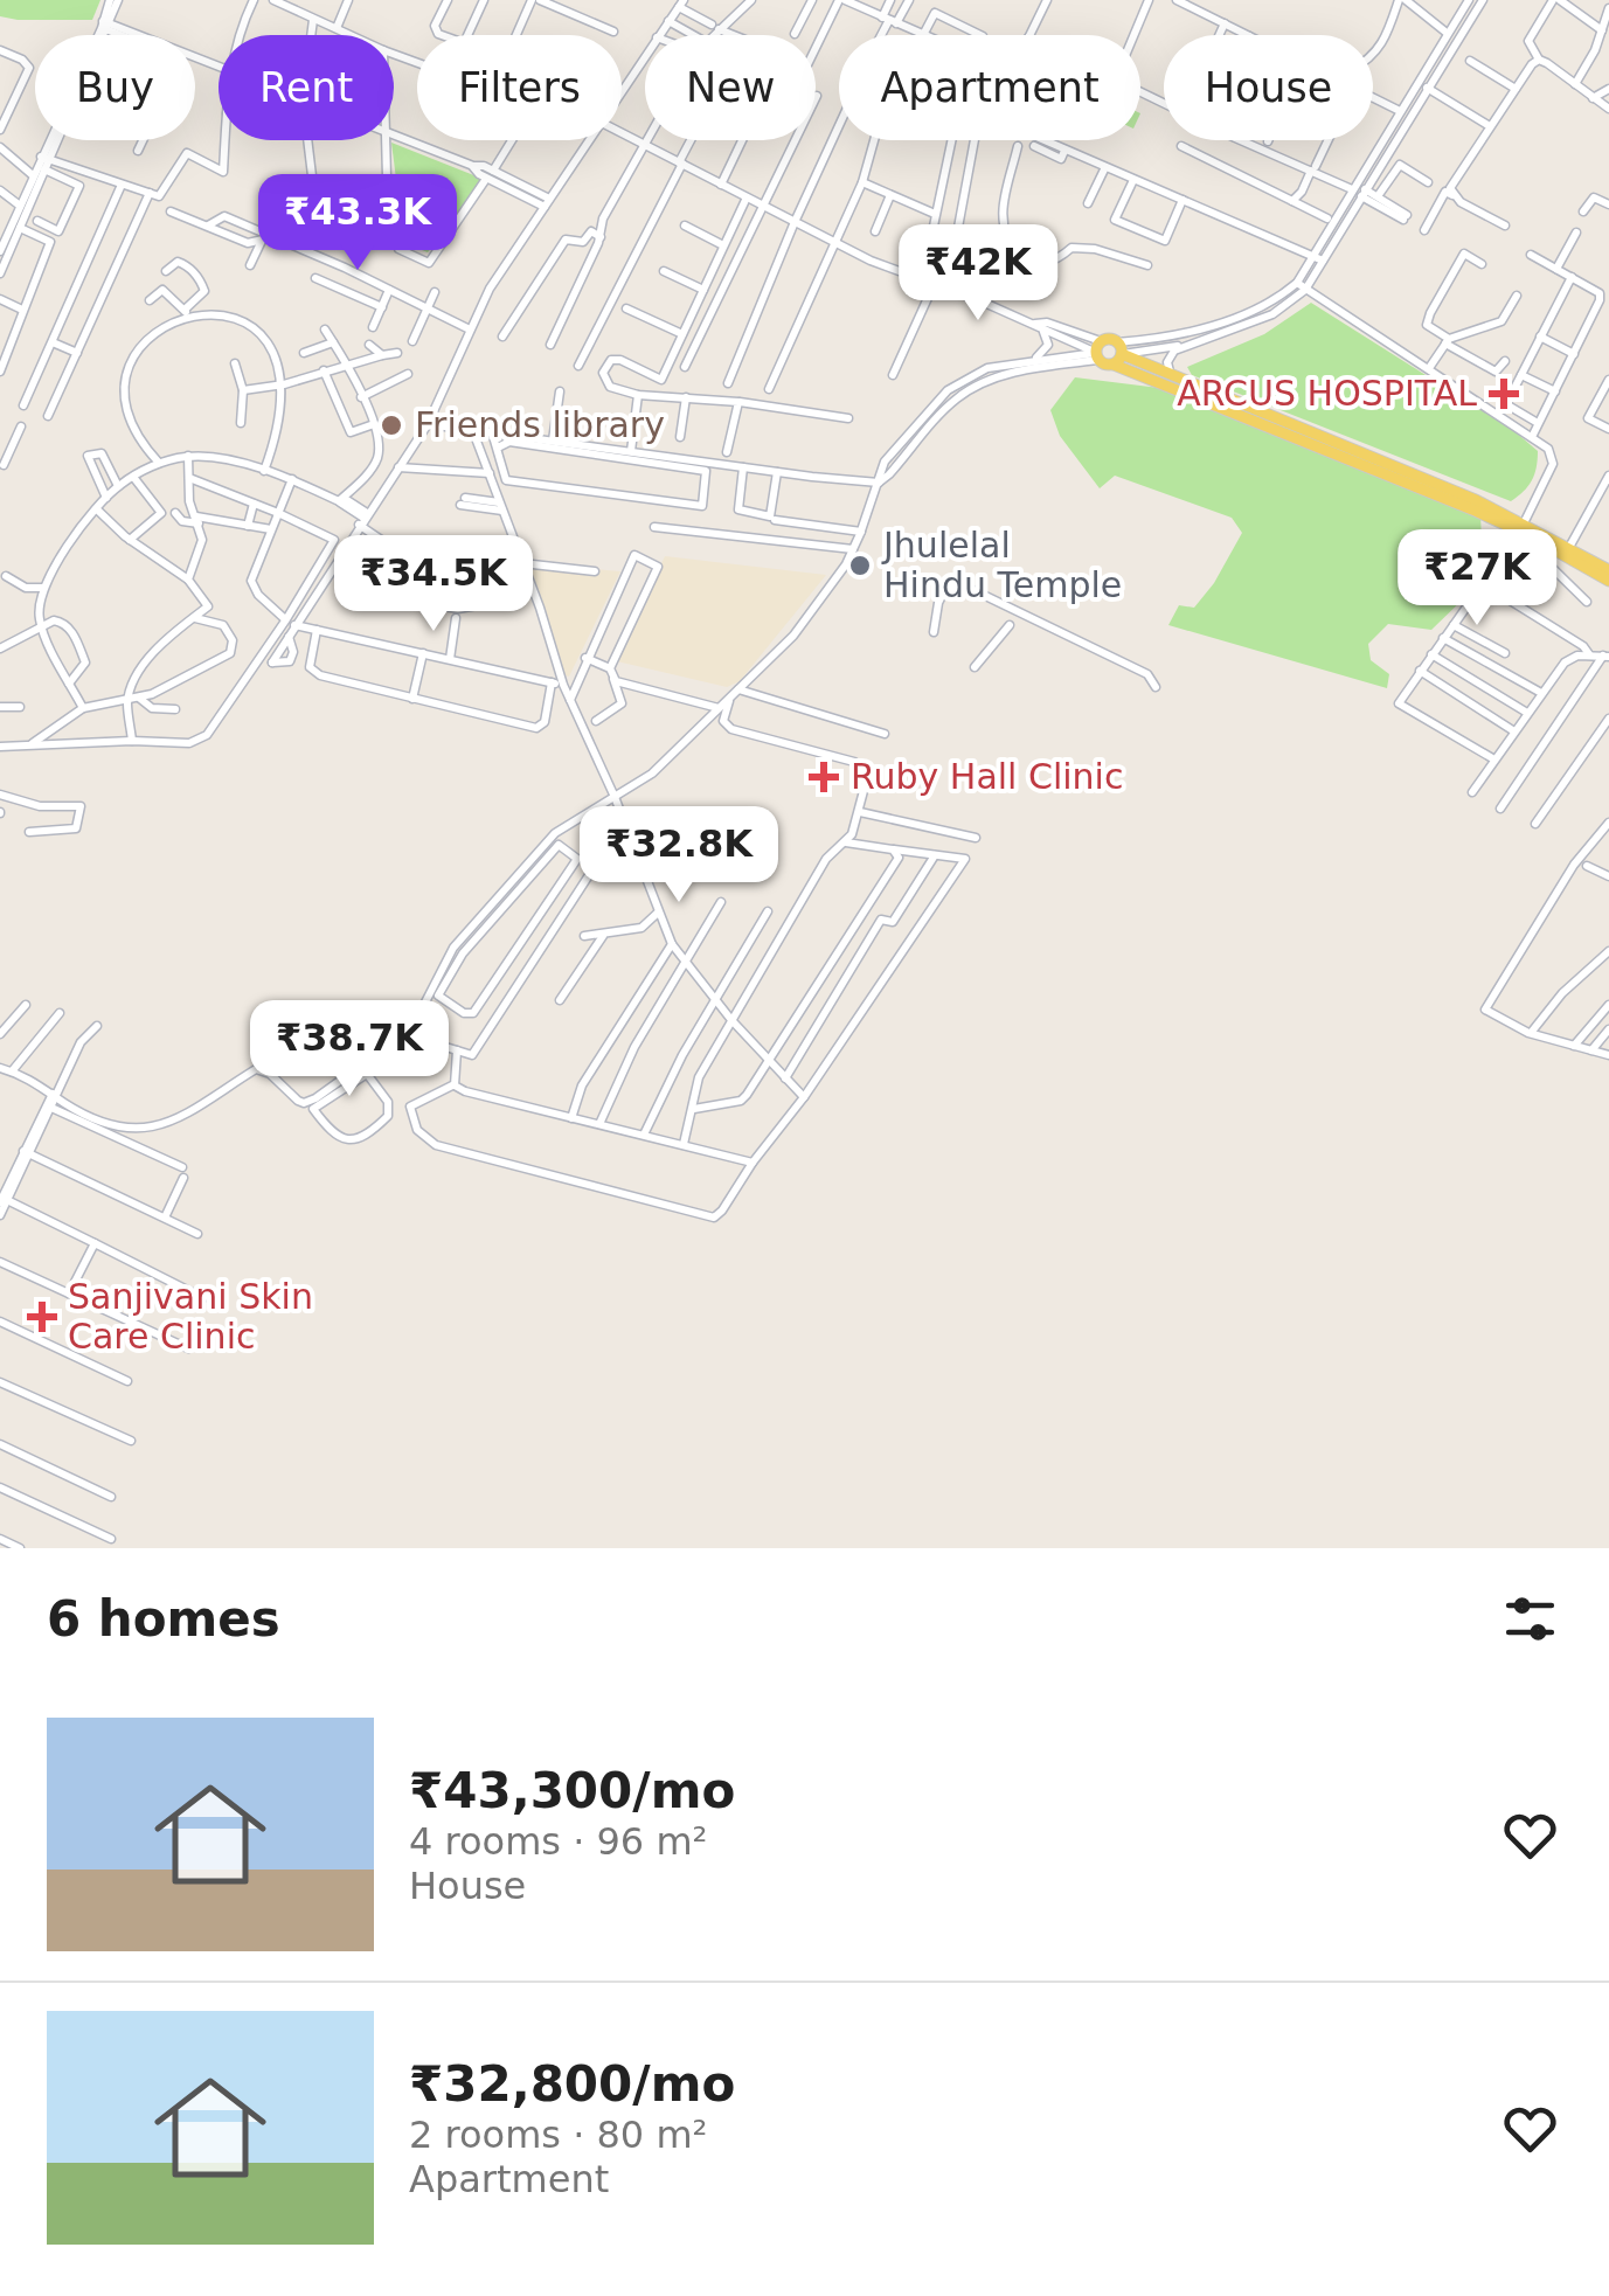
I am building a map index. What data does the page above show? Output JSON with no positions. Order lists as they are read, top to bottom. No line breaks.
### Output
{"places":{"health":["ARCUS HOSPITAL","Ruby Hall Clinic","Sanjivani Skin Care Clinic"],"other":["Friends library","Jhulelal Hindu Temple"]},"page":{"chip":["Buy","Rent","Filters","New","Apartment","House"],"price":["₹43.3K","₹42K","₹27K","₹34.5K","₹32.8K","₹38.7K"],"heading":"6 homes","list":[{"name":"₹43,300/mo","note":"4 rooms · 96 m² · House"},{"name":"₹32,800/mo","note":"2 rooms · 80 m² · Apartment"}]}}
